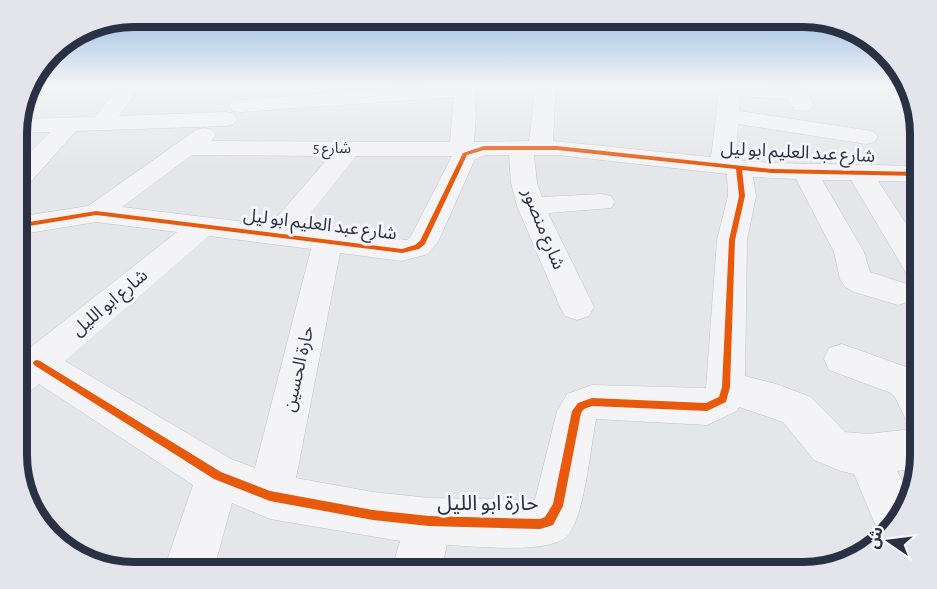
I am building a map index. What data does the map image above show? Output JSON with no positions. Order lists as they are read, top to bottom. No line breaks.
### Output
{"streets":{"street":["شارع 5","شارع عبد العليم ابو ليل","شارع منصور","شارع ابو الليل","حارة الحسين","حارة ابو الليل"]},"crossings":[["شارع 5","شارع عبد العليم ابو ليل"],["شارع عبد العليم ابو ليل","شارع منصور"],["شارع عبد العليم ابو ليل","شارع ابو الليل"],["شارع عبد العليم ابو ليل","حارة الحسين"],["شارع ابو الليل","حارة ابو الليل"],["حارة الحسين","حارة ابو الليل"]],"north":"left"}
